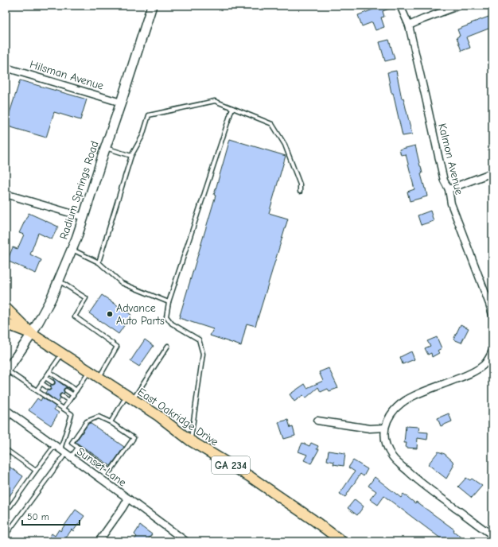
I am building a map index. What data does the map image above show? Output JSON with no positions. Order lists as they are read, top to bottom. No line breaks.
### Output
{"streets":{"main road":["Radium Springs Road","East Oakridge Drive","GA 234"],"street":["Hilsman Avenue","Kalmon Avenue","Sunset Lane"]},"crossings":[["Hilsman Avenue","Radium Springs Road"],["Radium Springs Road","East Oakridge Drive"]],"places":["Advance Auto Parts"],"scale_bar":"50 m"}
